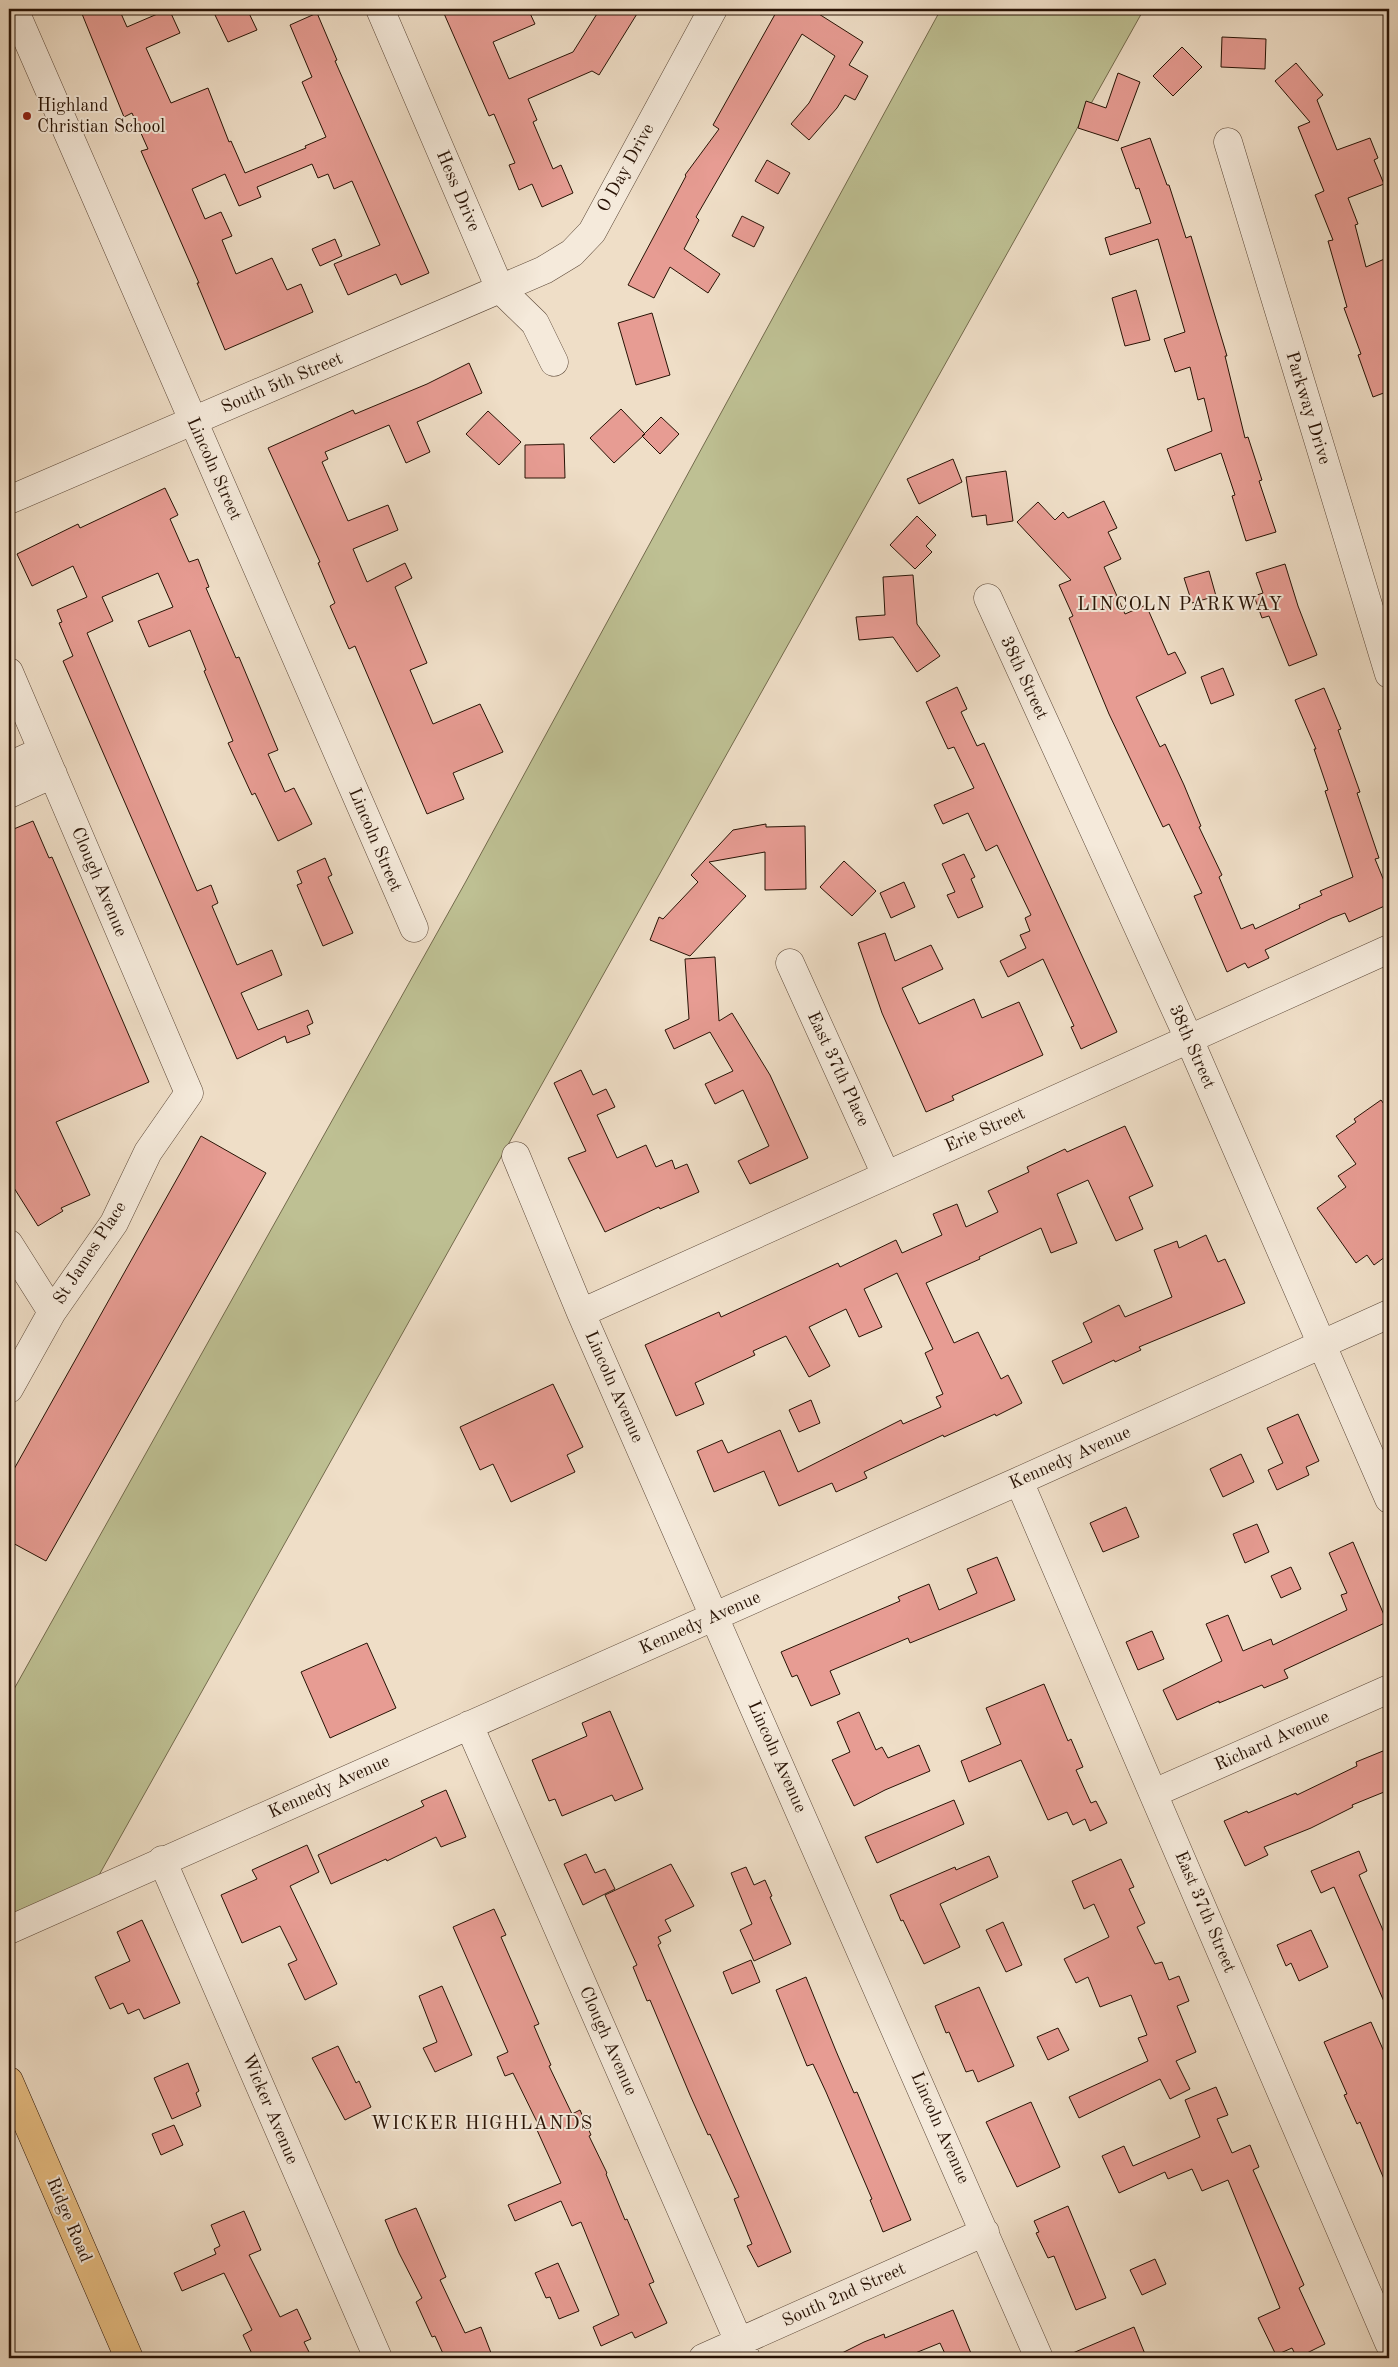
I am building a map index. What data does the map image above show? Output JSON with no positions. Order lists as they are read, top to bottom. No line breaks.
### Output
{"streets":{"main road":["Ridge Road"],"street":["O Day Drive","Hess Drive","South 5th Street","Parkway Drive","Lincoln Street","38th Street","Clough Avenue","East 37th Place","Erie Street","St James Place","Lincoln Avenue","Kennedy Avenue","Richard Avenue","East 37th Street","Wicker Avenue","South 2nd Street"]},"crossings":[["O Day Drive","Hess Drive"],["O Day Drive","South 5th Street"],["Hess Drive","South 5th Street"],["South 5th Street","Lincoln Street"],["38th Street","Erie Street"],["38th Street","Kennedy Avenue"],["Clough Avenue","St James Place"],["Clough Avenue","Kennedy Avenue"],["Clough Avenue","South 2nd Street"],["East 37th Place","Erie Street"],["Erie Street","Lincoln Avenue"],["Lincoln Avenue","Kennedy Avenue"],["Lincoln Avenue","South 2nd Street"],["Kennedy Avenue","East 37th Street"],["Kennedy Avenue","Wicker Avenue"],["Richard Avenue","East 37th Street"]],"districts":["LINCOLN PARKWAY","WICKER HIGHLANDS"],"places":["Highland Christian School"]}
